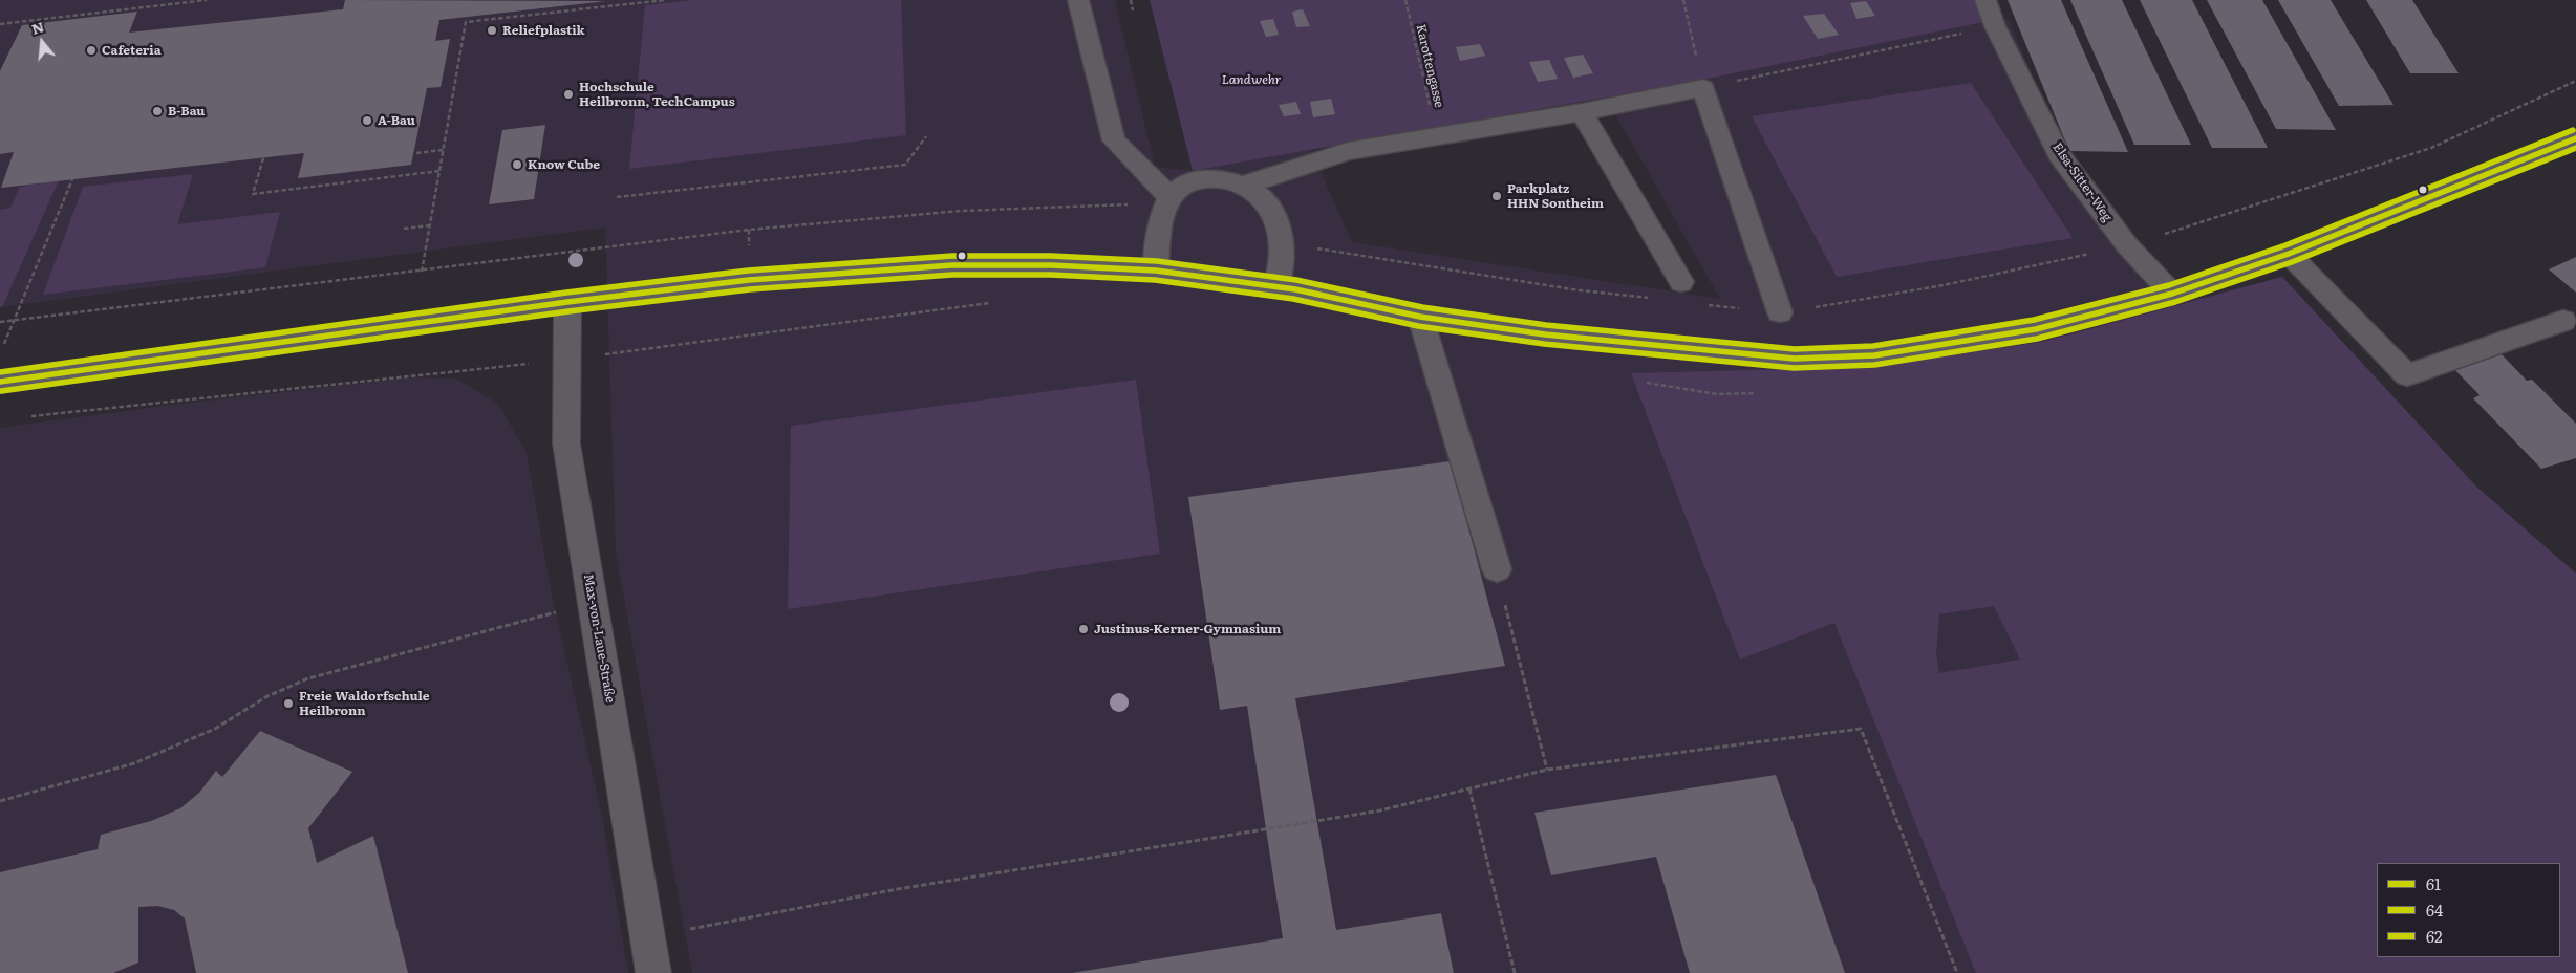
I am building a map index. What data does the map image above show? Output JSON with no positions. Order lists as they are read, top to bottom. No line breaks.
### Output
{"streets":{"street":["Max-von-Laue-Straße"],"lane":["Elsa-Sitter-Weg"],"path":["Karottengasse"]},"parks":["Landwehr"],"places":["Reliefplastik","Cafeteria","Hochschule Heilbronn, TechCampus","B-Bau","A-Bau","Know Cube","Parkplatz HHN Sontheim","Justinus-Kerner-Gymnasium","Freie Waldorfschule Heilbronn"],"lines":["transit line 62","transit line 61","transit line 64"],"legend":["61","64","62"],"north":"top"}
